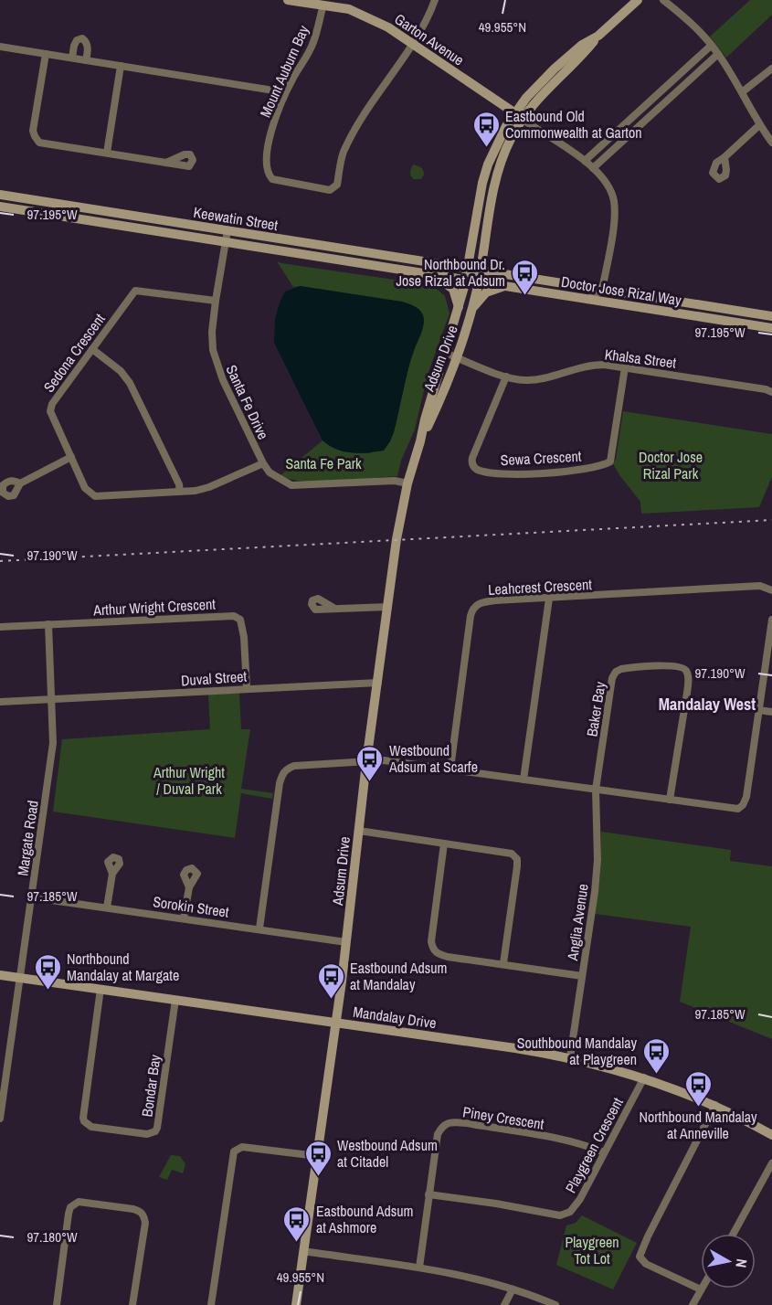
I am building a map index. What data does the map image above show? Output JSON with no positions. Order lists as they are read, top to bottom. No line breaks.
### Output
{"streets":{"street":["Garton Avenue","Mount Auburn Bay","Keewatin Street","Doctor Jose Rizal Way","Sedona Crescent","Adsum Drive","Khalsa Street","Santa Fe Drive","Sewa Crescent","Leahcrest Crescent","Arthur Wright Crescent","Duval Street","Baker Bay","Margate Road","Sorokin Street","Anglia Avenue","Mandalay Drive","Bondar Bay","Piney Crescent","Playgreen Crescent"]},"crossings":[["Garton Avenue","Mount Auburn Bay"],["Garton Avenue","Adsum Drive"],["Keewatin Street","Doctor Jose Rizal Way"],["Keewatin Street","Adsum Drive"],["Keewatin Street","Santa Fe Drive"],["Doctor Jose Rizal Way","Adsum Drive"],["Sedona Crescent","Santa Fe Drive"],["Adsum Drive","Khalsa Street"],["Adsum Drive","Santa Fe Drive"],["Adsum Drive","Duval Street"],["Adsum Drive","Sorokin Street"],["Adsum Drive","Mandalay Drive"],["Khalsa Street","Sewa Crescent"],["Arthur Wright Crescent","Duval Street"],["Arthur Wright Crescent","Margate Road"],["Duval Street","Margate Road"],["Baker Bay","Anglia Avenue"],["Margate Road","Sorokin Street"],["Margate Road","Mandalay Drive"],["Anglia Avenue","Mandalay Drive"],["Mandalay Drive","Bondar Bay"],["Mandalay Drive","Playgreen Crescent"],["Piney Crescent","Playgreen Crescent"]],"districts":["Mandalay West"],"parks":["Doctor Jose Rizal Park","Santa Fe Park","Arthur Wright / Duval Park","Playgreen Tot Lot"],"places":{"bus stop":["Eastbound Old Commonwealth at Garton","Northbound Dr. Jose Rizal at Adsum","Westbound Adsum at Scarfe","Northbound Mandalay at Margate","Eastbound Adsum at Mandalay","Southbound Mandalay at Playgreen","Northbound Mandalay at Anneville","Westbound Adsum at Citadel","Eastbound Adsum at Ashmore"]},"north":"right","coordinates":["49.955°N","97.195°W","97.190°W","97.185°W","97.180°W"]}
